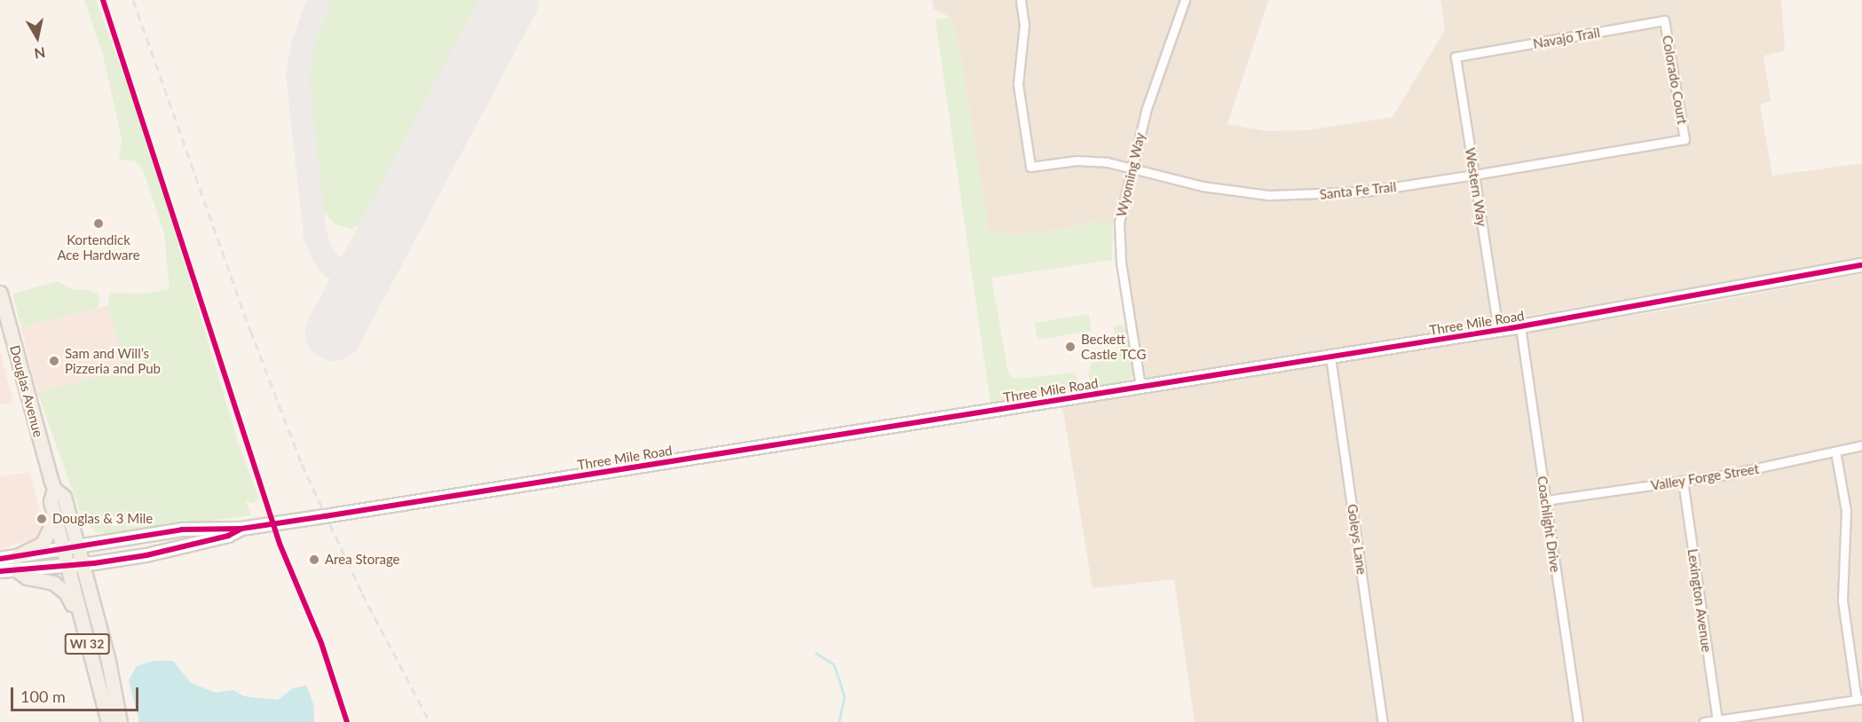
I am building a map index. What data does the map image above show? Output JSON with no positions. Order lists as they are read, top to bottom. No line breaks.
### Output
{"streets":{"main road":["Douglas Avenue","WI 32"],"street":["Navajo Trail","Colorado Court","Wyoming Way","Western Way","Santa Fe Trail","Three Mile Road","Valley Forge Street","Coachlight Drive","Goleys Lane","Lexington Avenue"]},"crossings":[["Navajo Trail","Colorado Court"],["Navajo Trail","Western Way"],["Colorado Court","Santa Fe Trail"],["Wyoming Way","Santa Fe Trail"],["Wyoming Way","Three Mile Road"],["Western Way","Santa Fe Trail"],["Western Way","Three Mile Road"],["Three Mile Road","Douglas Avenue"],["Three Mile Road","Coachlight Drive"],["Three Mile Road","Goleys Lane"],["Valley Forge Street","Coachlight Drive"],["Valley Forge Street","Lexington Avenue"]],"places":["Kortendick Ace Hardware","Beckett Castle TCG","Sam and Will’s Pizzeria and Pub","Douglas & 3 Mile","Area Storage"],"scale_bar":"100 m","north":"bottom"}
